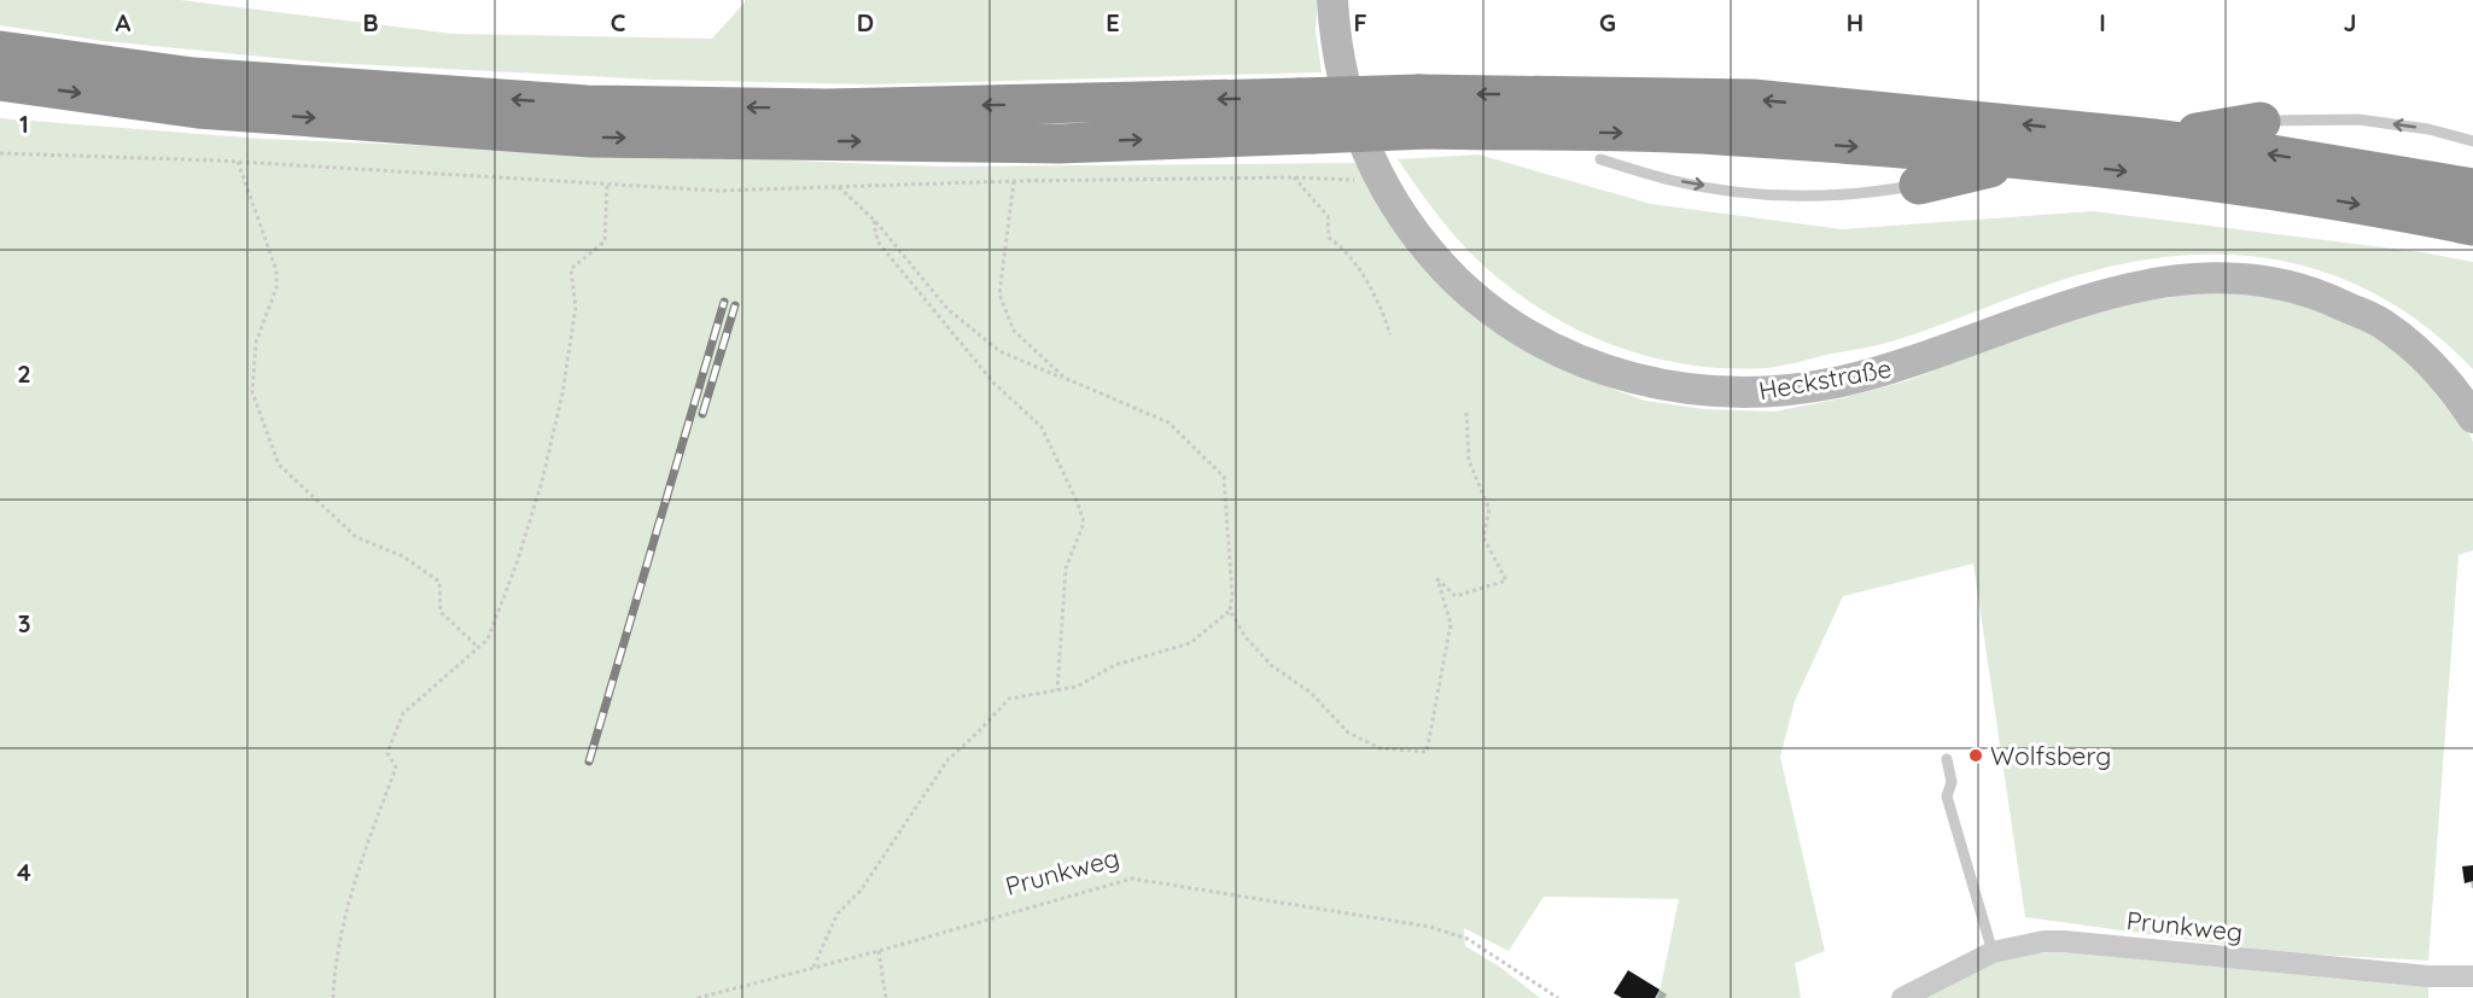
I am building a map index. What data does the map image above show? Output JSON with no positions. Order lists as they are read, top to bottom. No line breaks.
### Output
{"streets":{"main road":["Heckstraße"],"street":["Prunkweg"]},"places":["Wolfsberg"],"grid":{"columns":["A","B","C","D","E","F","G","H","I","J"],"rows":["1","2","3","4"]}}
